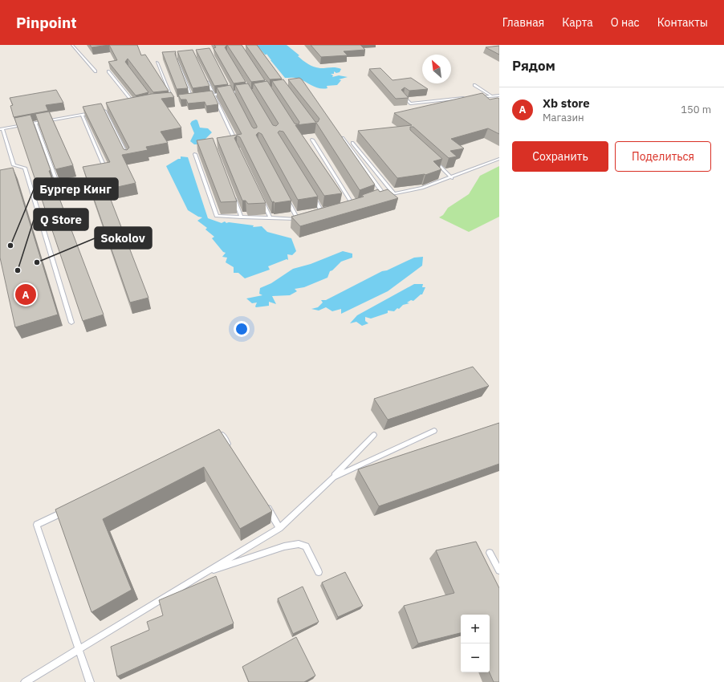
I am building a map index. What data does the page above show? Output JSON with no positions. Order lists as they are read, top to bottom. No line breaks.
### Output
{"places":["Бургер Кинг","Sokolov","Q Store"],"north":"top left","page":{"header":"Pinpoint","nav":["Главная","Карта","О нас","Контакты"],"heading":"Рядом","list":[{"mark":"A","name":"Xb store","note":"Магазин","value":"150 m"}],"buttons":["Сохранить","Поделиться"],"pins":"A","map_buttons":["+","−"]}}
